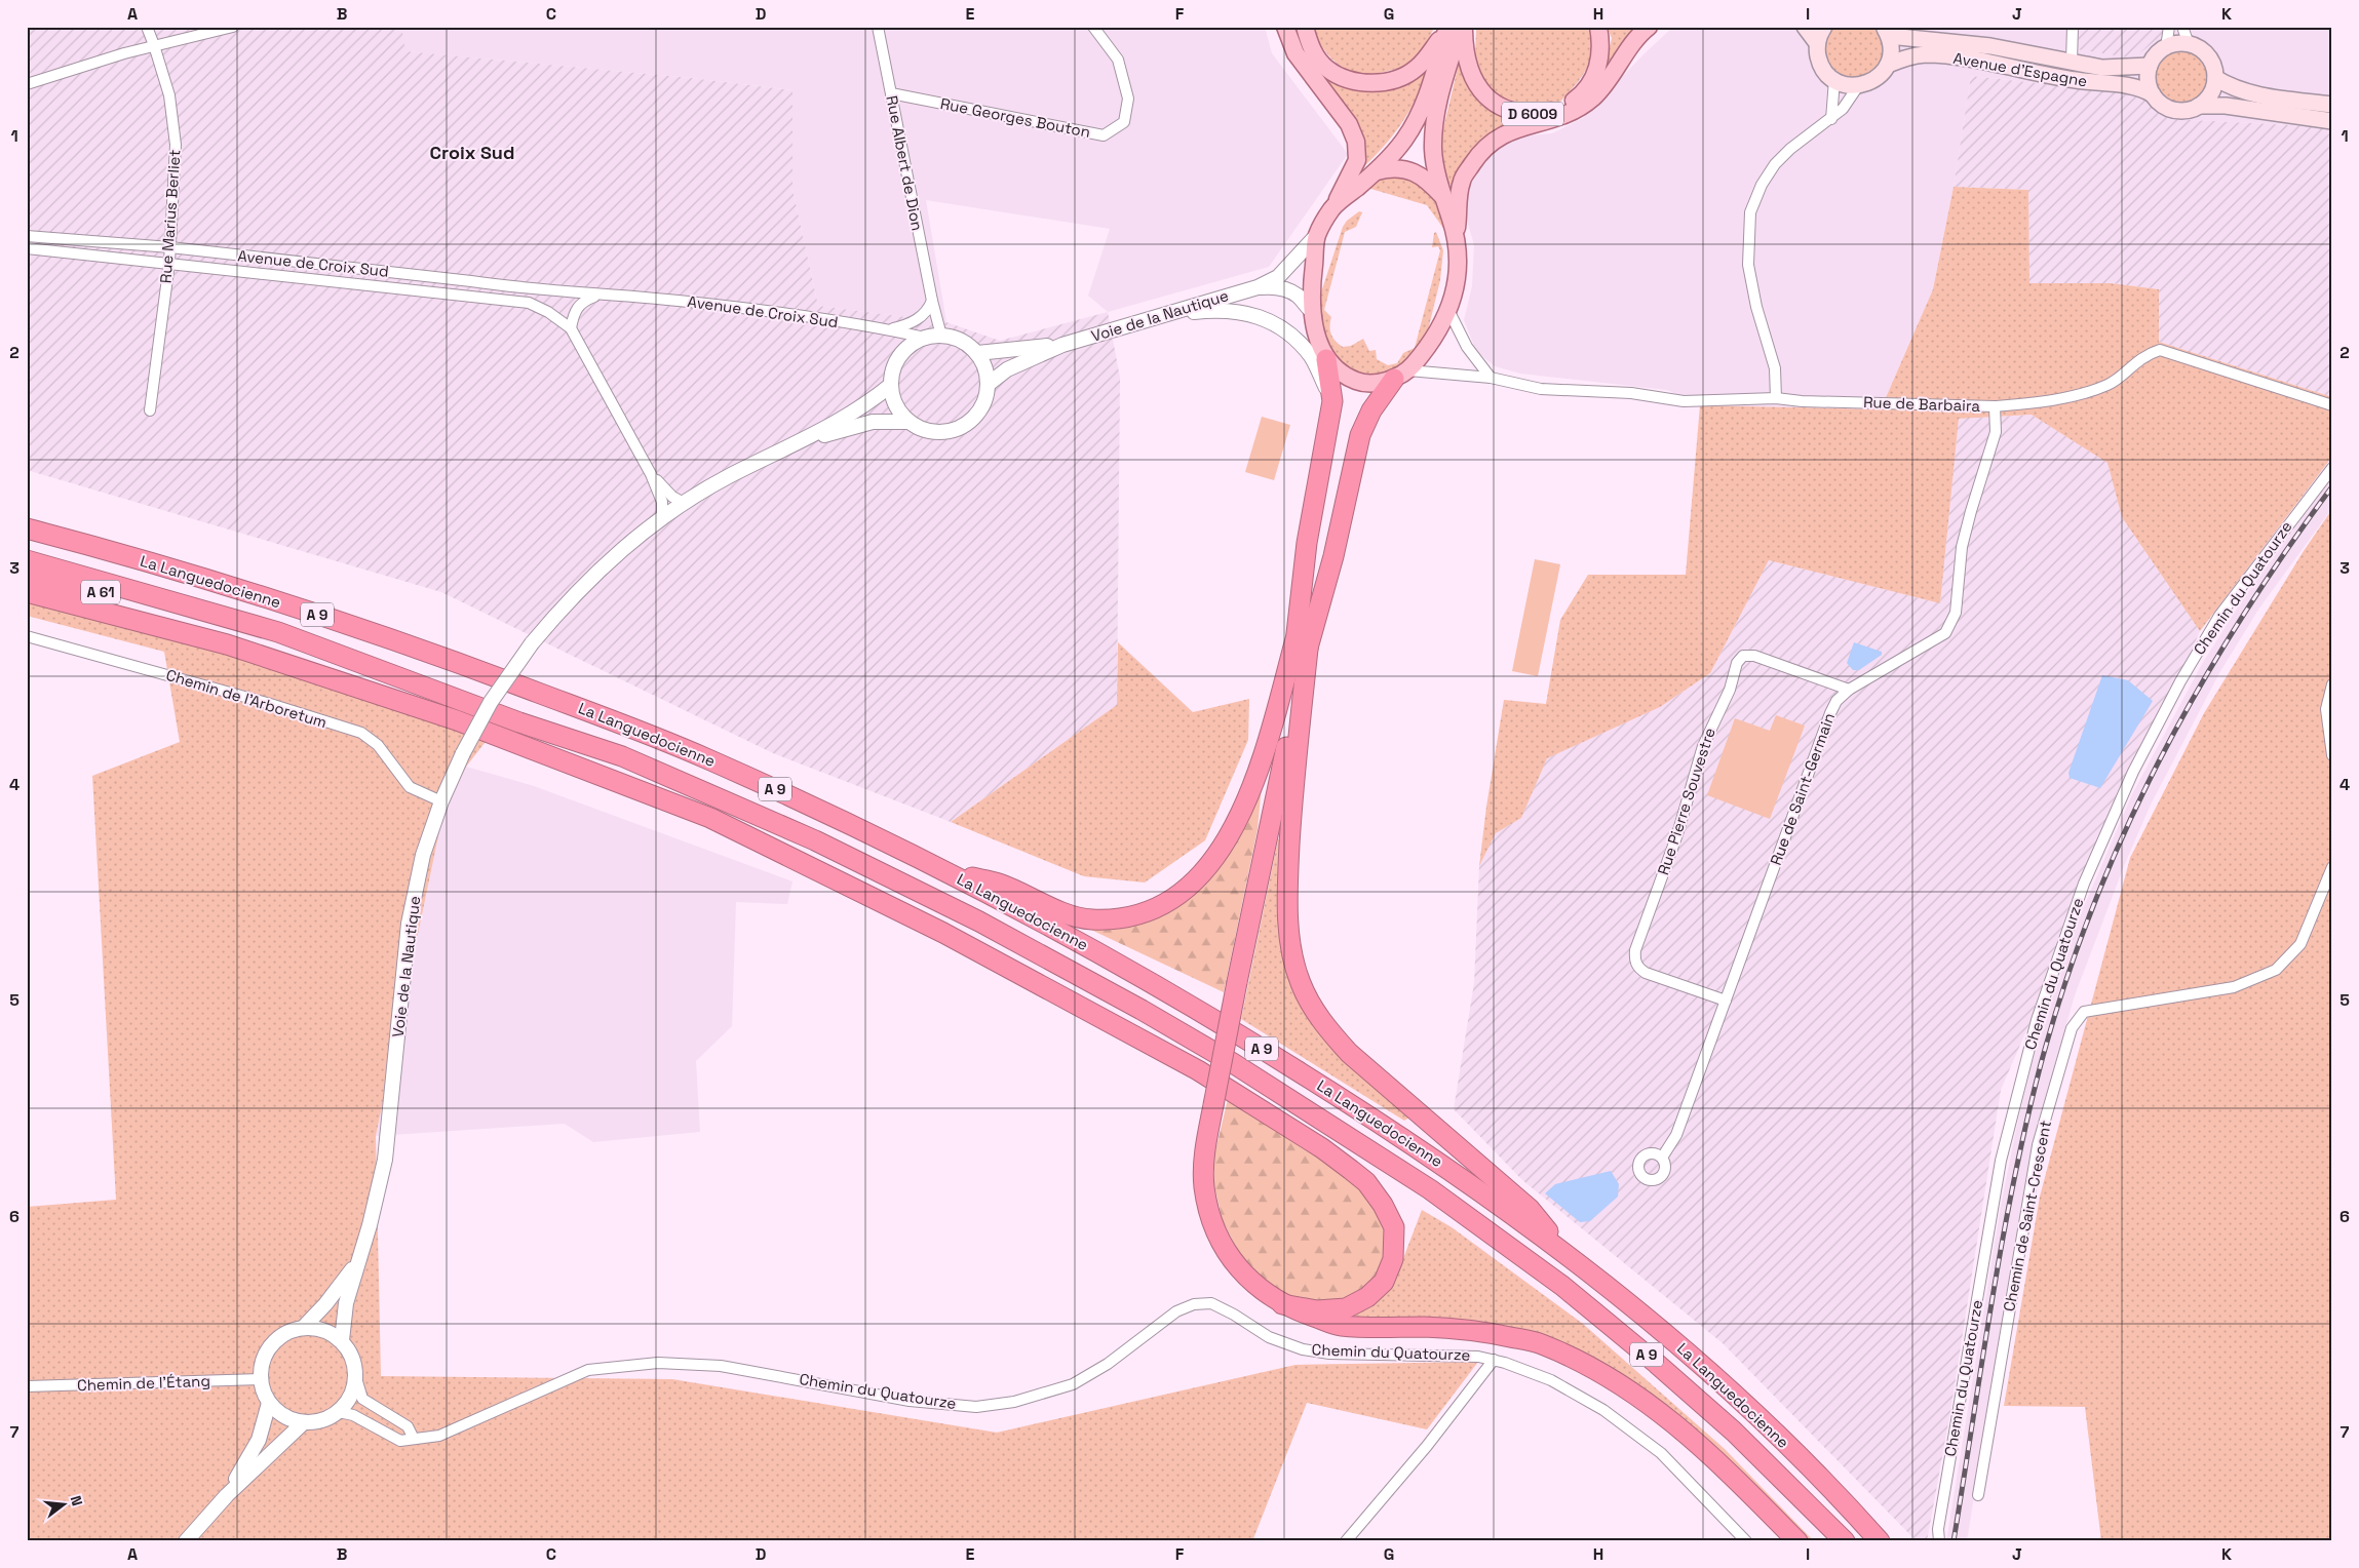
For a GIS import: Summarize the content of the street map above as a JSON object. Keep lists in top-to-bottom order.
{
  "streets": {
    "highway": ["La Languedocienne", "A 61", "A 9"],
    "main road": ["Avenue d'Espagne", "D 6009"],
    "street": [
      "Rue Georges Bouton",
      "Rue Albert de Dion",
      "Rue Marius Berliet",
      "Avenue de Croix Sud",
      "Voie de la Nautique",
      "Rue de Barbaira",
      "Chemin du Quatourze",
      "Chemin de l'Arboretum",
      "Rue de Saint-Germain",
      "Rue Pierre Souvestre",
      "Chemin de Saint-Crescent",
      "Chemin de l'Étang"
    ]
  },
  "crossings": [
    ["D 6009", "Voie de la Nautique"],
    ["D 6009", "Rue de Barbaira"],
    ["Rue Georges Bouton", "Rue Albert de Dion"],
    ["Rue Albert de Dion", "Avenue de Croix Sud"],
    ["Rue Albert de Dion", "Voie de la Nautique"],
    ["Rue Marius Berliet", "Avenue de Croix Sud"],
    ["Avenue de Croix Sud", "Voie de la Nautique"],
    ["Voie de la Nautique", "Rue de Barbaira"],
    ["Voie de la Nautique", "Chemin du Quatourze"],
    ["Voie de la Nautique", "Chemin de l'Arboretum"],
    ["Voie de la Nautique", "Chemin de l'Étang"],
    ["Rue de Barbaira", "Rue de Saint-Germain"],
    ["La Languedocienne", "A 61"],
    ["Chemin du Quatourze", "Chemin de l'Étang"],
    ["Rue de Saint-Germain", "Rue Pierre Souvestre"]
  ],
  "districts": ["Croix Sud"],
  "north": "right",
  "grid": {
    "columns": [
      "A",
      "B",
      "C",
      "D",
      "E",
      "F",
      "G",
      "H",
      "I",
      "J",
      "K"
    ],
    "rows": [
      "1",
      "2",
      "3",
      "4",
      "5",
      "6",
      "7"
    ]
  }
}
